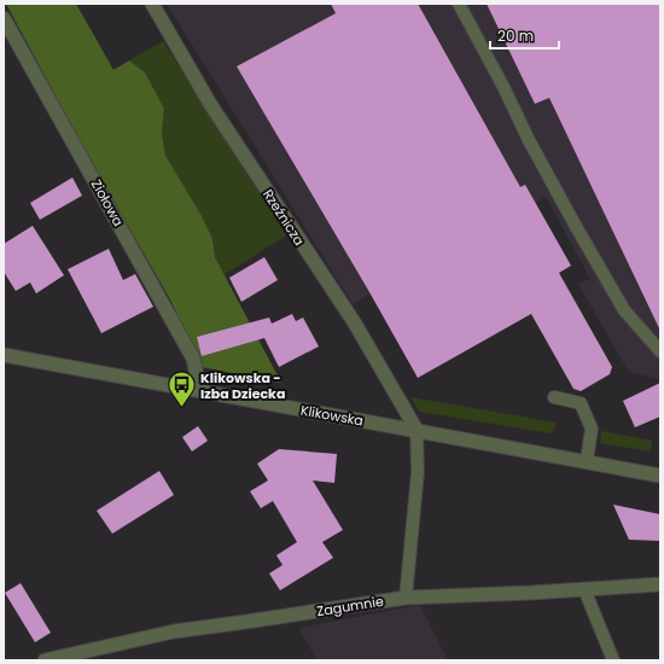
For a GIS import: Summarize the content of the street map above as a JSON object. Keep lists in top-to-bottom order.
{
  "streets": {
    "street": [
      "Ziołowa",
      "Rzeźnicza",
      "Klikowska",
      "Zagumnie"
    ]
  },
  "crossings": [
    ["Ziołowa", "Klikowska"],
    ["Rzeźnicza", "Klikowska"]
  ],
  "places": {
    "bus stop": ["Klikowska - Izba Dziecka"]
  },
  "scale_bar": "20 m"
}
